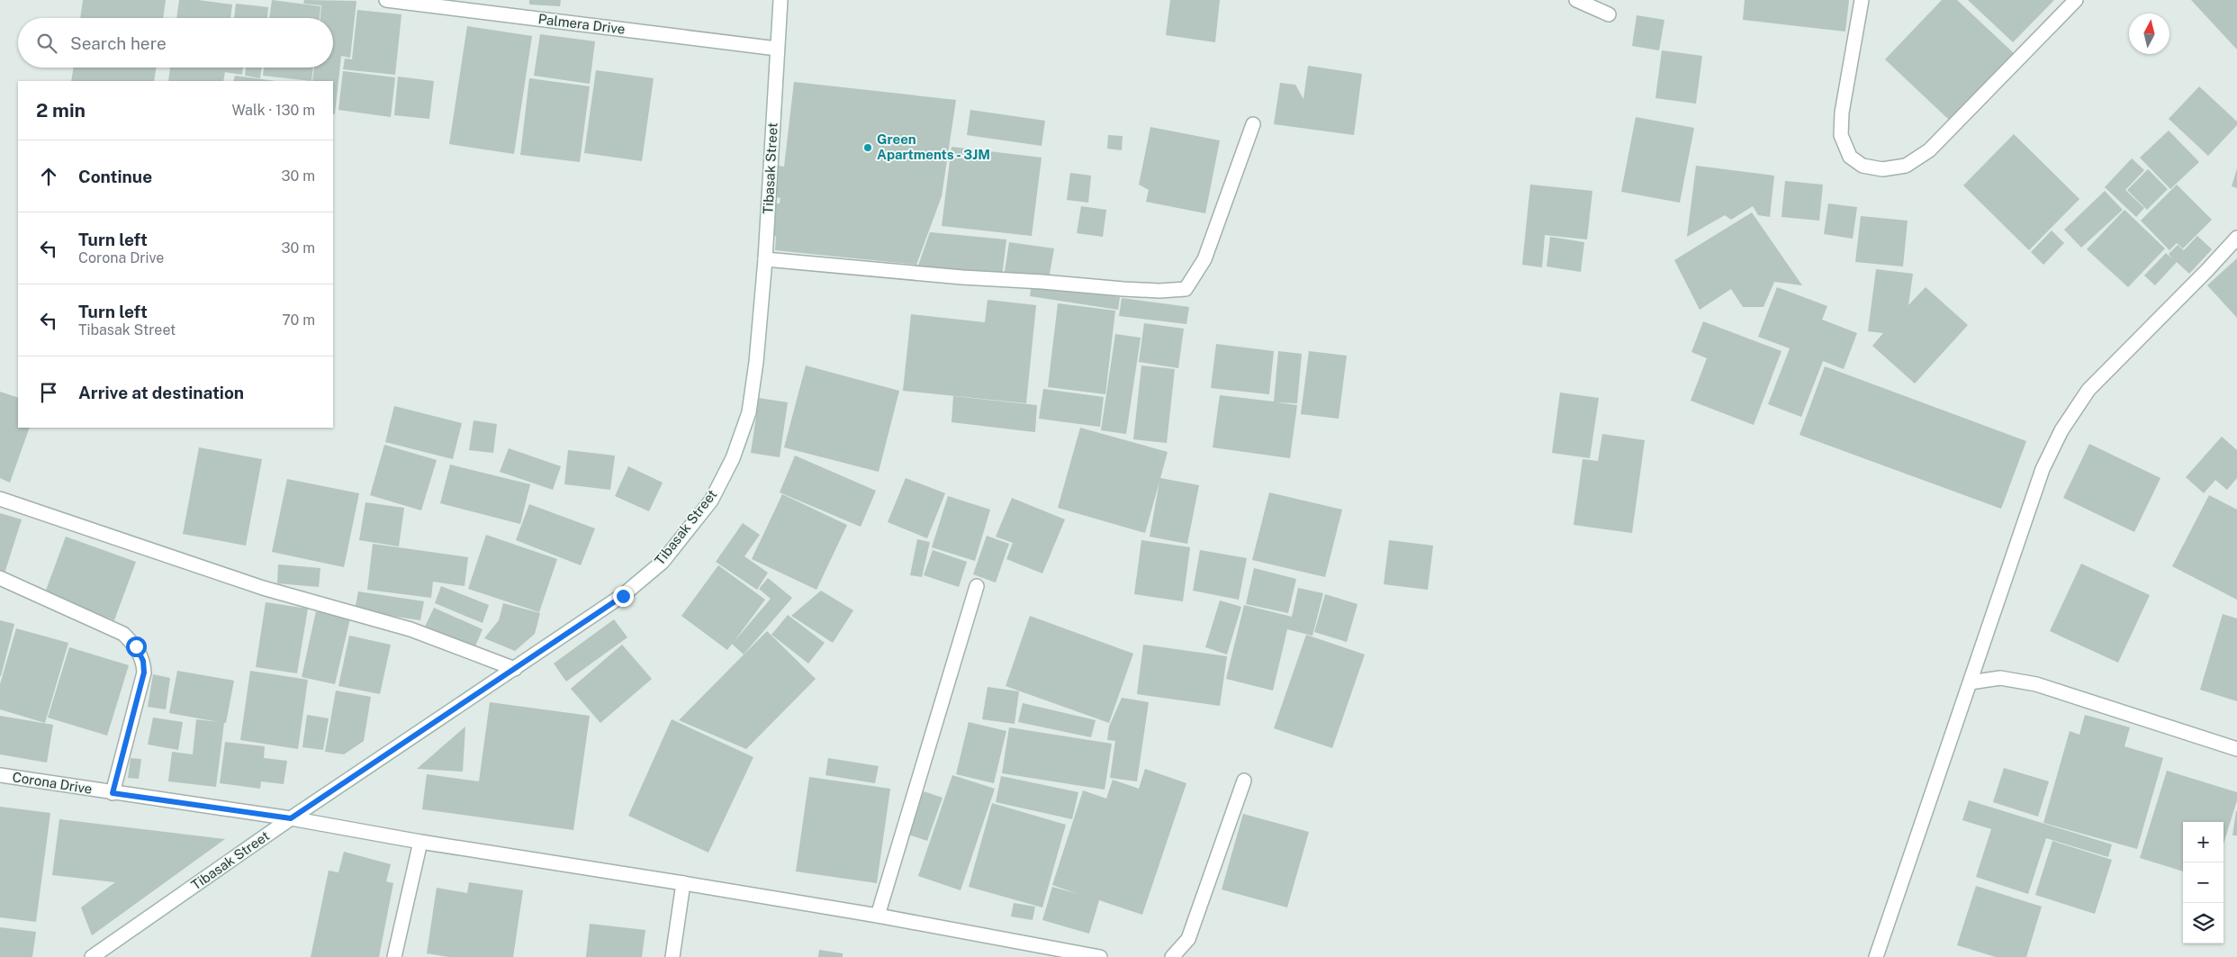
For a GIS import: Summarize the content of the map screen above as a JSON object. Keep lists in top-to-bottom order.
{
  "streets": {
    "street": ["Palmera Drive", "Tibasak Street", "Corona Drive"]
  },
  "crossings": [
    ["Palmera Drive", "Tibasak Street"],
    ["Tibasak Street", "Corona Drive"]
  ],
  "places": ["Green Apartments - 3JM"],
  "north": "top",
  "page": {
    "search": "Search here",
    "heading": ["2 min", "Walk · 130 m"],
    "list": [
      ["Continue", "30 m"],
      ["Turn left", "Corona Drive", "30 m"],
      ["Turn left", "Tibasak Street", "70 m"],
      "Arrive at destination"
    ],
    "map_buttons": ["+", "−"]
  }
}
